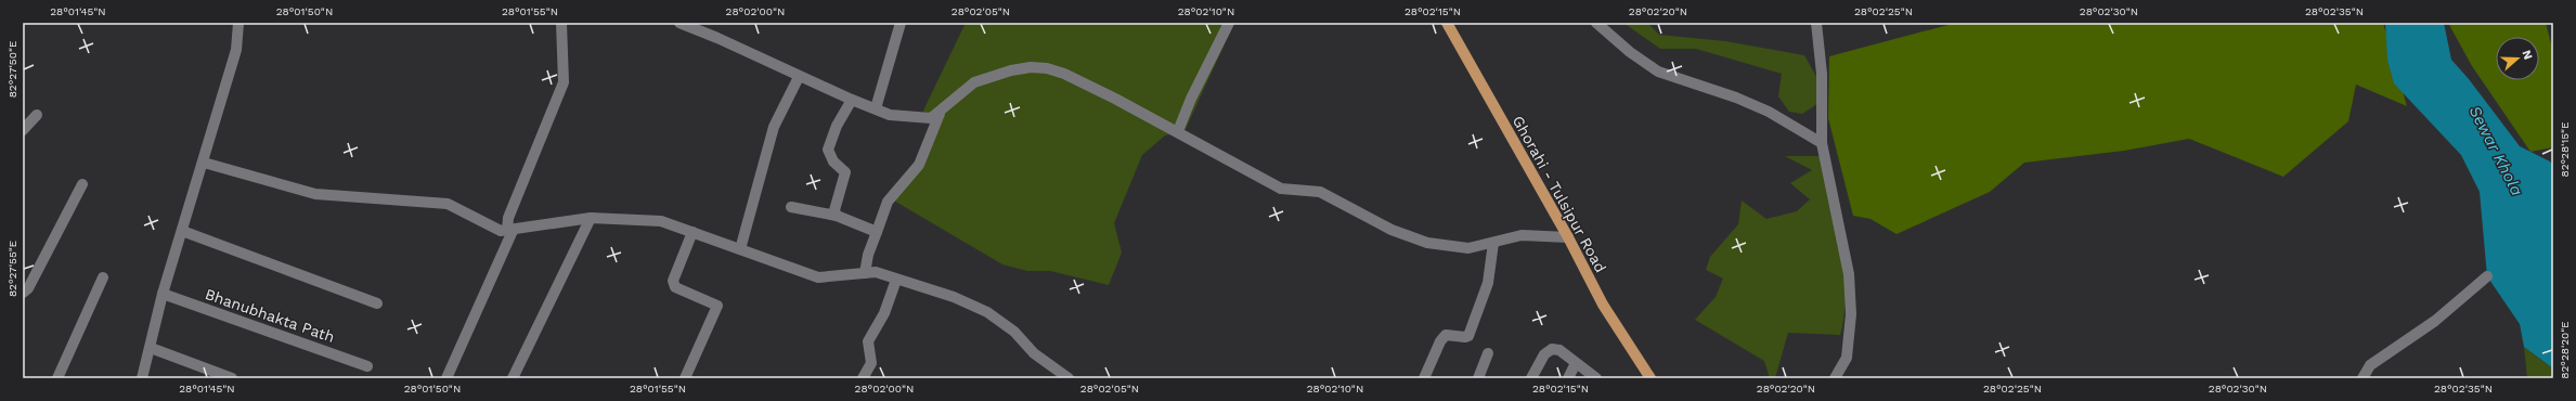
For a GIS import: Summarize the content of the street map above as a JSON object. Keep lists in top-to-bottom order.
{
  "streets": {
    "main road": ["Ghorahi - Tulsipur Road"],
    "street": ["Bhanubhakta Path"]
  },
  "water": ["Sewar Khola"],
  "north": "right",
  "coordinates": [
    "28°01'45\"N",
    "28°01'50\"N",
    "28°01'55\"N",
    "28°02'00\"N",
    "28°02'05\"N",
    "28°02'10\"N",
    "28°02'15\"N",
    "28°02'20\"N",
    "28°02'25\"N",
    "28°02'30\"N",
    "28°02'35\"N",
    "82°27'50\"E",
    "82°28'15\"E",
    "82°27'55\"E",
    "82°28'20\"E"
  ]
}
